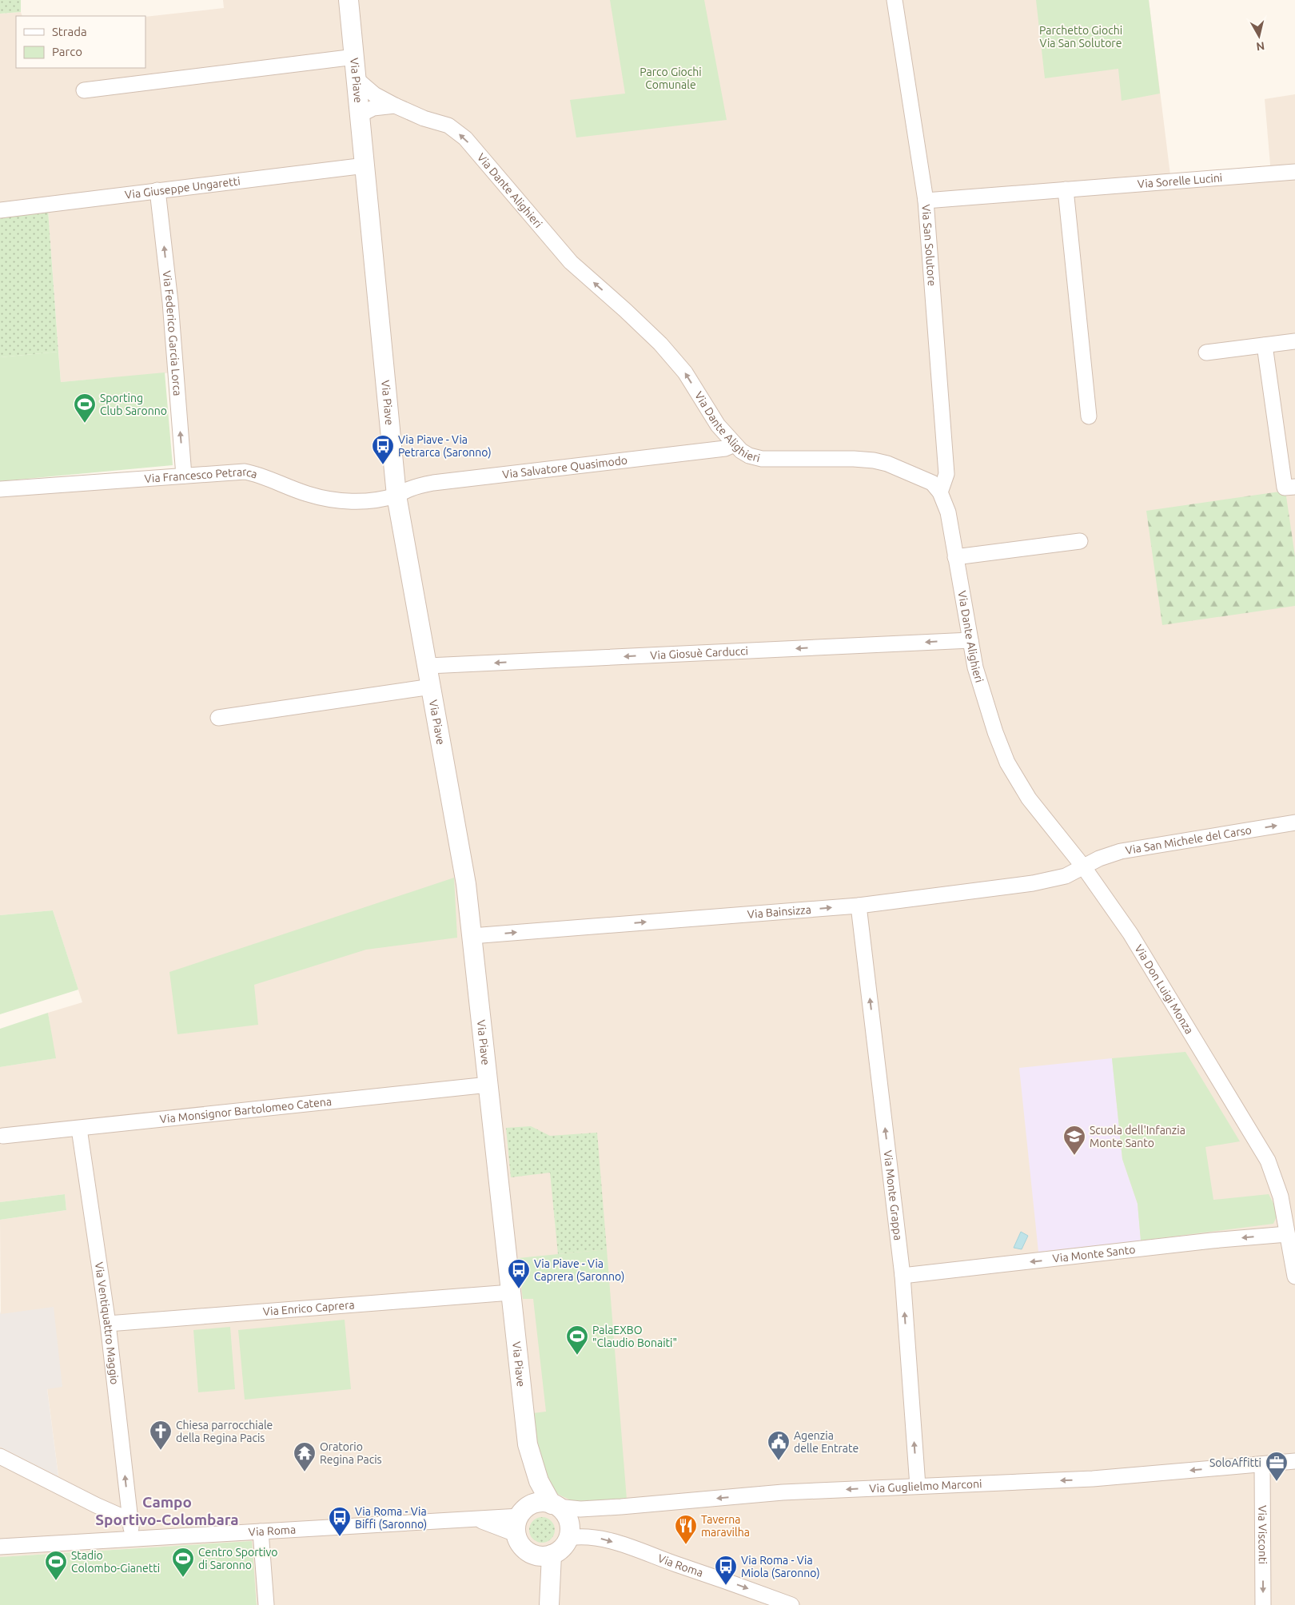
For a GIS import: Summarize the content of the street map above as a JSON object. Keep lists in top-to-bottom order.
{
  "streets": {
    "street": [
      "Via Piave",
      "Via Sorelle Lucini",
      "Via Giuseppe Ungaretti",
      "Via Dante Alighieri",
      "Via San Solutore",
      "Via Federico Garcia Lorca",
      "Via Salvatore Quasimodo",
      "Via Francesco Petrarca",
      "Via Giosuè Carducci",
      "Via San Michele del Carso",
      "Via Bainsizza",
      "Via Don Luigi Monza",
      "Via Monsignor Bartolomeo Catena",
      "Via Monte Grappa",
      "Via Monte Santo",
      "Via Enrico Caprera",
      "Via Ventiquattro Maggio",
      "Via Guglielmo Marconi",
      "Via Roma",
      "Via Visconti"
    ]
  },
  "crossings": [
    ["Via Piave", "Via Giuseppe Ungaretti"],
    ["Via Piave", "Via Dante Alighieri"],
    ["Via Piave", "Via Salvatore Quasimodo"],
    ["Via Piave", "Via Francesco Petrarca"],
    ["Via Piave", "Via Giosuè Carducci"],
    ["Via Piave", "Via Bainsizza"],
    ["Via Piave", "Via Monsignor Bartolomeo Catena"],
    ["Via Piave", "Via Enrico Caprera"],
    ["Via Piave", "Via Guglielmo Marconi"],
    ["Via Piave", "Via Roma"],
    ["Via Sorelle Lucini", "Via San Solutore"],
    ["Via Giuseppe Ungaretti", "Via Federico Garcia Lorca"],
    ["Via Dante Alighieri", "Via San Solutore"],
    ["Via Dante Alighieri", "Via Salvatore Quasimodo"],
    ["Via Dante Alighieri", "Via Giosuè Carducci"],
    ["Via Dante Alighieri", "Via Don Luigi Monza"],
    ["Via Federico Garcia Lorca", "Via Francesco Petrarca"],
    ["Via Salvatore Quasimodo", "Via Francesco Petrarca"],
    ["Via San Michele del Carso", "Via Bainsizza"],
    ["Via San Michele del Carso", "Via Don Luigi Monza"],
    ["Via Bainsizza", "Via Don Luigi Monza"],
    ["Via Bainsizza", "Via Monte Grappa"],
    ["Via Don Luigi Monza", "Via Monte Santo"],
    ["Via Monsignor Bartolomeo Catena", "Via Ventiquattro Maggio"],
    ["Via Monte Grappa", "Via Monte Santo"],
    ["Via Monte Grappa", "Via Guglielmo Marconi"],
    ["Via Enrico Caprera", "Via Ventiquattro Maggio"],
    ["Via Ventiquattro Maggio", "Via Roma"],
    ["Via Guglielmo Marconi", "Via Roma"],
    ["Via Guglielmo Marconi", "Via Visconti"]
  ],
  "one_way": [
    "Via Dante Alighieri",
    "Via Federico Garcia Lorca",
    "Via Giosuè Carducci",
    "Via San Michele del Carso",
    "Via Bainsizza",
    "Via Monte Grappa",
    "Via Monte Santo",
    "Via Ventiquattro Maggio",
    "Via Guglielmo Marconi",
    "Via Visconti"
  ],
  "districts": ["Campo Sportivo-Colombara"],
  "parks": ["Parchetto Giochi Via San Solutore", "Parco Giochi Comunale"],
  "places": {
    "sports": [
      "Sporting Club Saronno",
      "PalaEXBO \"Claudio Bonaiti\"",
      "Centro Sportivo di Saronno",
      "Stadio Colombo-Gianetti"
    ],
    "bus stop": [
      "Via Piave - Via Petrarca (Saronno)",
      "Via Piave - Via Caprera (Saronno)",
      "Via Roma - Via Biffi (Saronno)",
      "Via Roma - Via Miola (Saronno)"
    ],
    "school or university": ["Scuola dell'Infanzia Monte Santo"],
    "church": ["Chiesa parrocchiale della Regina Pacis"],
    "public building": ["Agenzia delle Entrate"],
    "temple": ["Oratorio Regina Pacis"],
    "office": ["SoloAffitti"],
    "restaurant": ["Taverna maravilha"]
  },
  "legend": ["Strada", "Parco"],
  "north": "bottom"
}
